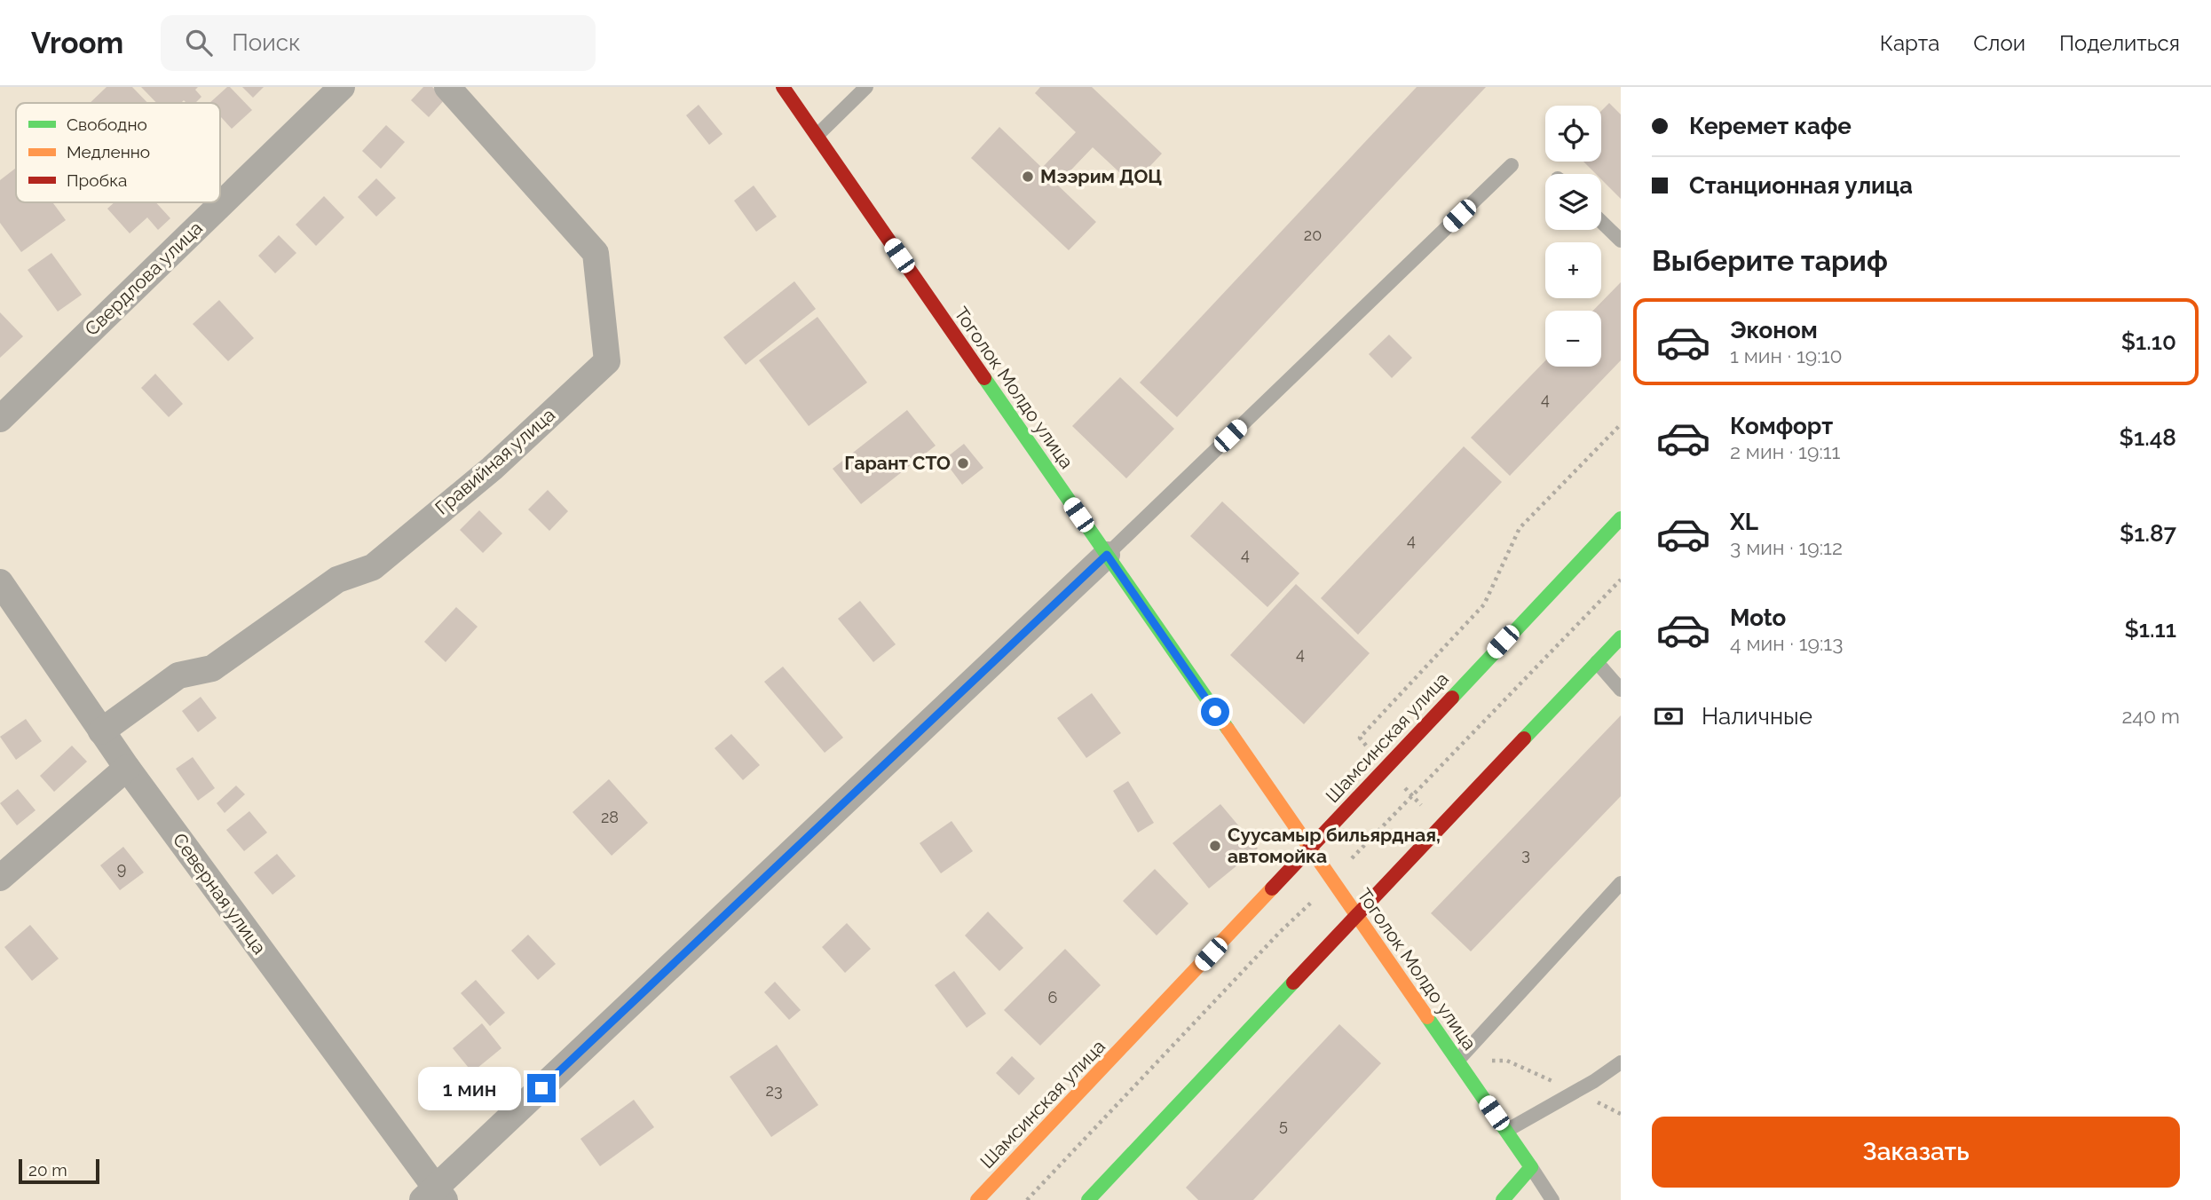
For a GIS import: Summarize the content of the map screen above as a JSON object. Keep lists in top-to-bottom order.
{
  "streets": {
    "main road": ["Тоголок Молдо улица", "Шамсинская улица"],
    "street": ["Свердлова улица", "Гравийная улица", "Северная улица"]
  },
  "crossings": [
    ["Тоголок Молдо улица", "Шамсинская улица"],
    ["Гравийная улица", "Северная улица"]
  ],
  "places": ["Мээрим ДОЦ", "Гарант СТО", "Суусамыр бильярдная, автомойка"],
  "house_numbers": [
    "20",
    "4",
    "4",
    "4",
    "4",
    "28",
    "3",
    "9",
    "6",
    "23",
    "5"
  ],
  "legend": ["Свободно", "Медленно", "Пробка"],
  "scale_bar": "20 m",
  "page": {
    "header": "Vroom",
    "search": "Поиск",
    "nav": ["Карта", "Слои", "Поделиться"],
    "banner": ["Керемет кафе", "Станционная улица"],
    "map_buttons": ["+", "−"],
    "heading": "Выберите тариф",
    "list": [
      {
        "name": "Эконом",
        "note": "1 мин · 19:10",
        "value": "$1.10"
      },
      {
        "name": "Комфорт",
        "note": "2 мин · 19:11",
        "value": "$1.48"
      },
      {
        "name": "XL",
        "note": "3 мин · 19:12",
        "value": "$1.87"
      },
      {
        "name": "Moto",
        "note": "4 мин · 19:13",
        "value": "$1.11"
      }
    ],
    "pay": ["Наличные", "240 m"],
    "bubble": "1 мин",
    "buttons": "Заказать",
    "scale": "20 m"
  }
}
